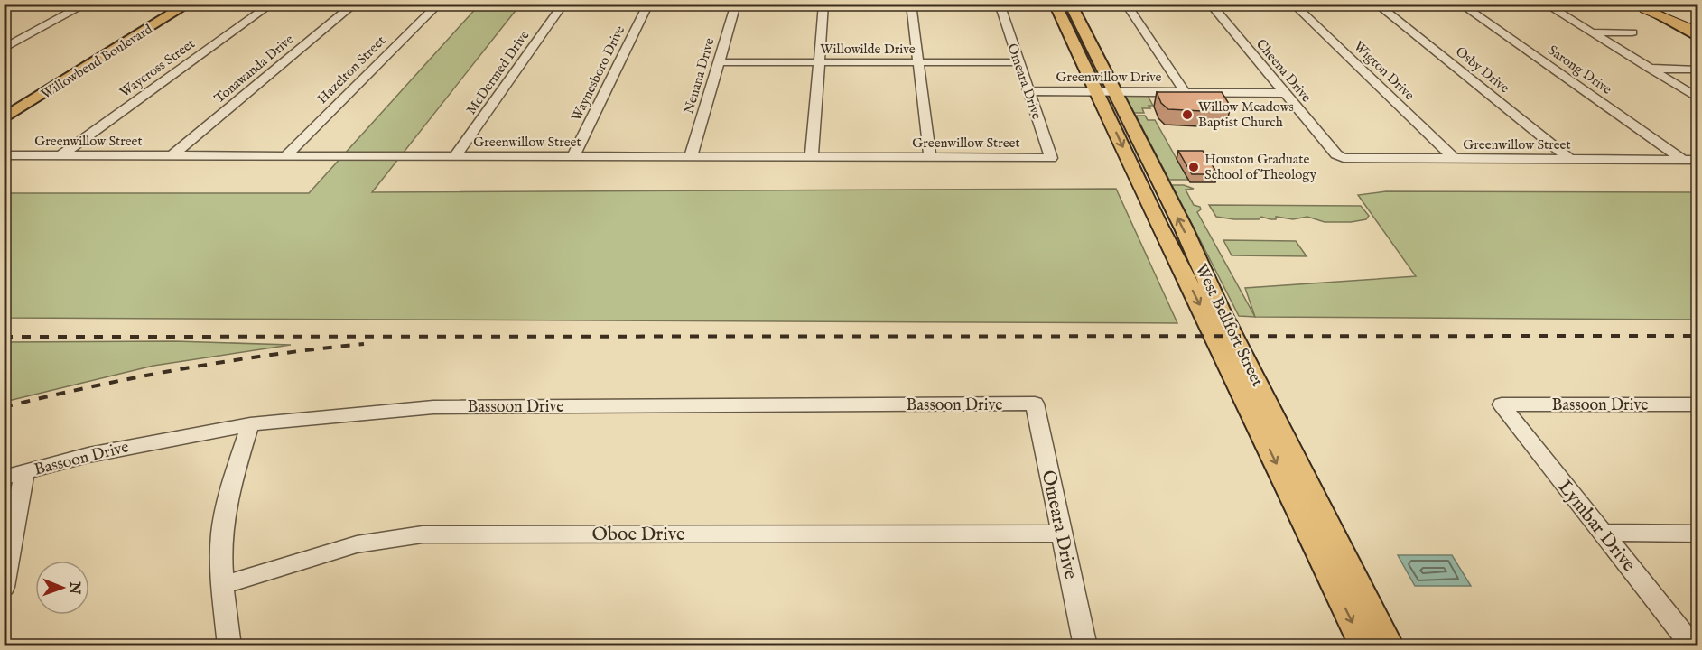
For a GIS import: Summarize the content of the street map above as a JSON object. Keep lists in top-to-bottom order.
{
  "streets": {
    "main road": ["Willowbend Boulevard", "West Bellfort Street"],
    "street": [
      "Willowilde Drive",
      "Waycross Street",
      "Tonawanda Drive",
      "Hazelton Street",
      "Osby Drive",
      "Sarong Drive",
      "Cheena Drive",
      "Wigton Drive",
      "McDermed Drive",
      "Waynesboro Drive",
      "Nenana Drive",
      "Greenwillow Drive",
      "Omeara Drive",
      "Greenwillow Street",
      "Bassoon Drive",
      "Lymbar Drive",
      "Oboe Drive"
    ]
  },
  "crossings": [
    ["Willowilde Drive", "Nenana Drive"],
    ["Willowilde Drive", "Omeara Drive"],
    ["Waycross Street", "Greenwillow Street"],
    ["Tonawanda Drive", "Greenwillow Street"],
    ["Hazelton Street", "Greenwillow Street"],
    ["Osby Drive", "Greenwillow Street"],
    ["Sarong Drive", "Greenwillow Street"],
    ["Cheena Drive", "Greenwillow Drive"],
    ["Cheena Drive", "Greenwillow Street"],
    ["Wigton Drive", "Greenwillow Street"],
    ["McDermed Drive", "Greenwillow Street"],
    ["Waynesboro Drive", "Greenwillow Street"],
    ["Nenana Drive", "Greenwillow Street"],
    ["Greenwillow Drive", "Omeara Drive"],
    ["Greenwillow Drive", "West Bellfort Street"],
    ["Omeara Drive", "Greenwillow Street"],
    ["Omeara Drive", "Bassoon Drive"],
    ["Omeara Drive", "Oboe Drive"],
    ["Bassoon Drive", "Lymbar Drive"]
  ],
  "places": ["Willow Meadows Baptist Church", "Houston Graduate School of Theology"],
  "north": "right"
}
